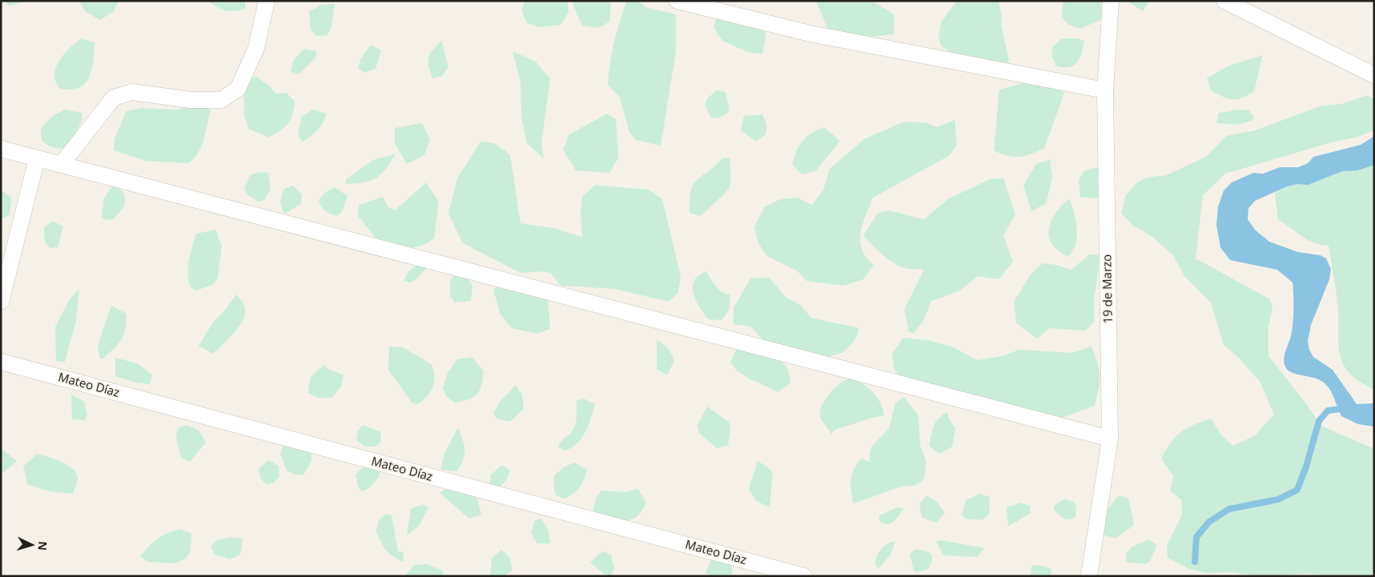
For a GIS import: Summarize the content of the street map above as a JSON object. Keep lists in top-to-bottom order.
{
  "streets": {
    "street": ["19 de Marzo", "Mateo Díaz"]
  },
  "north": "right"
}
